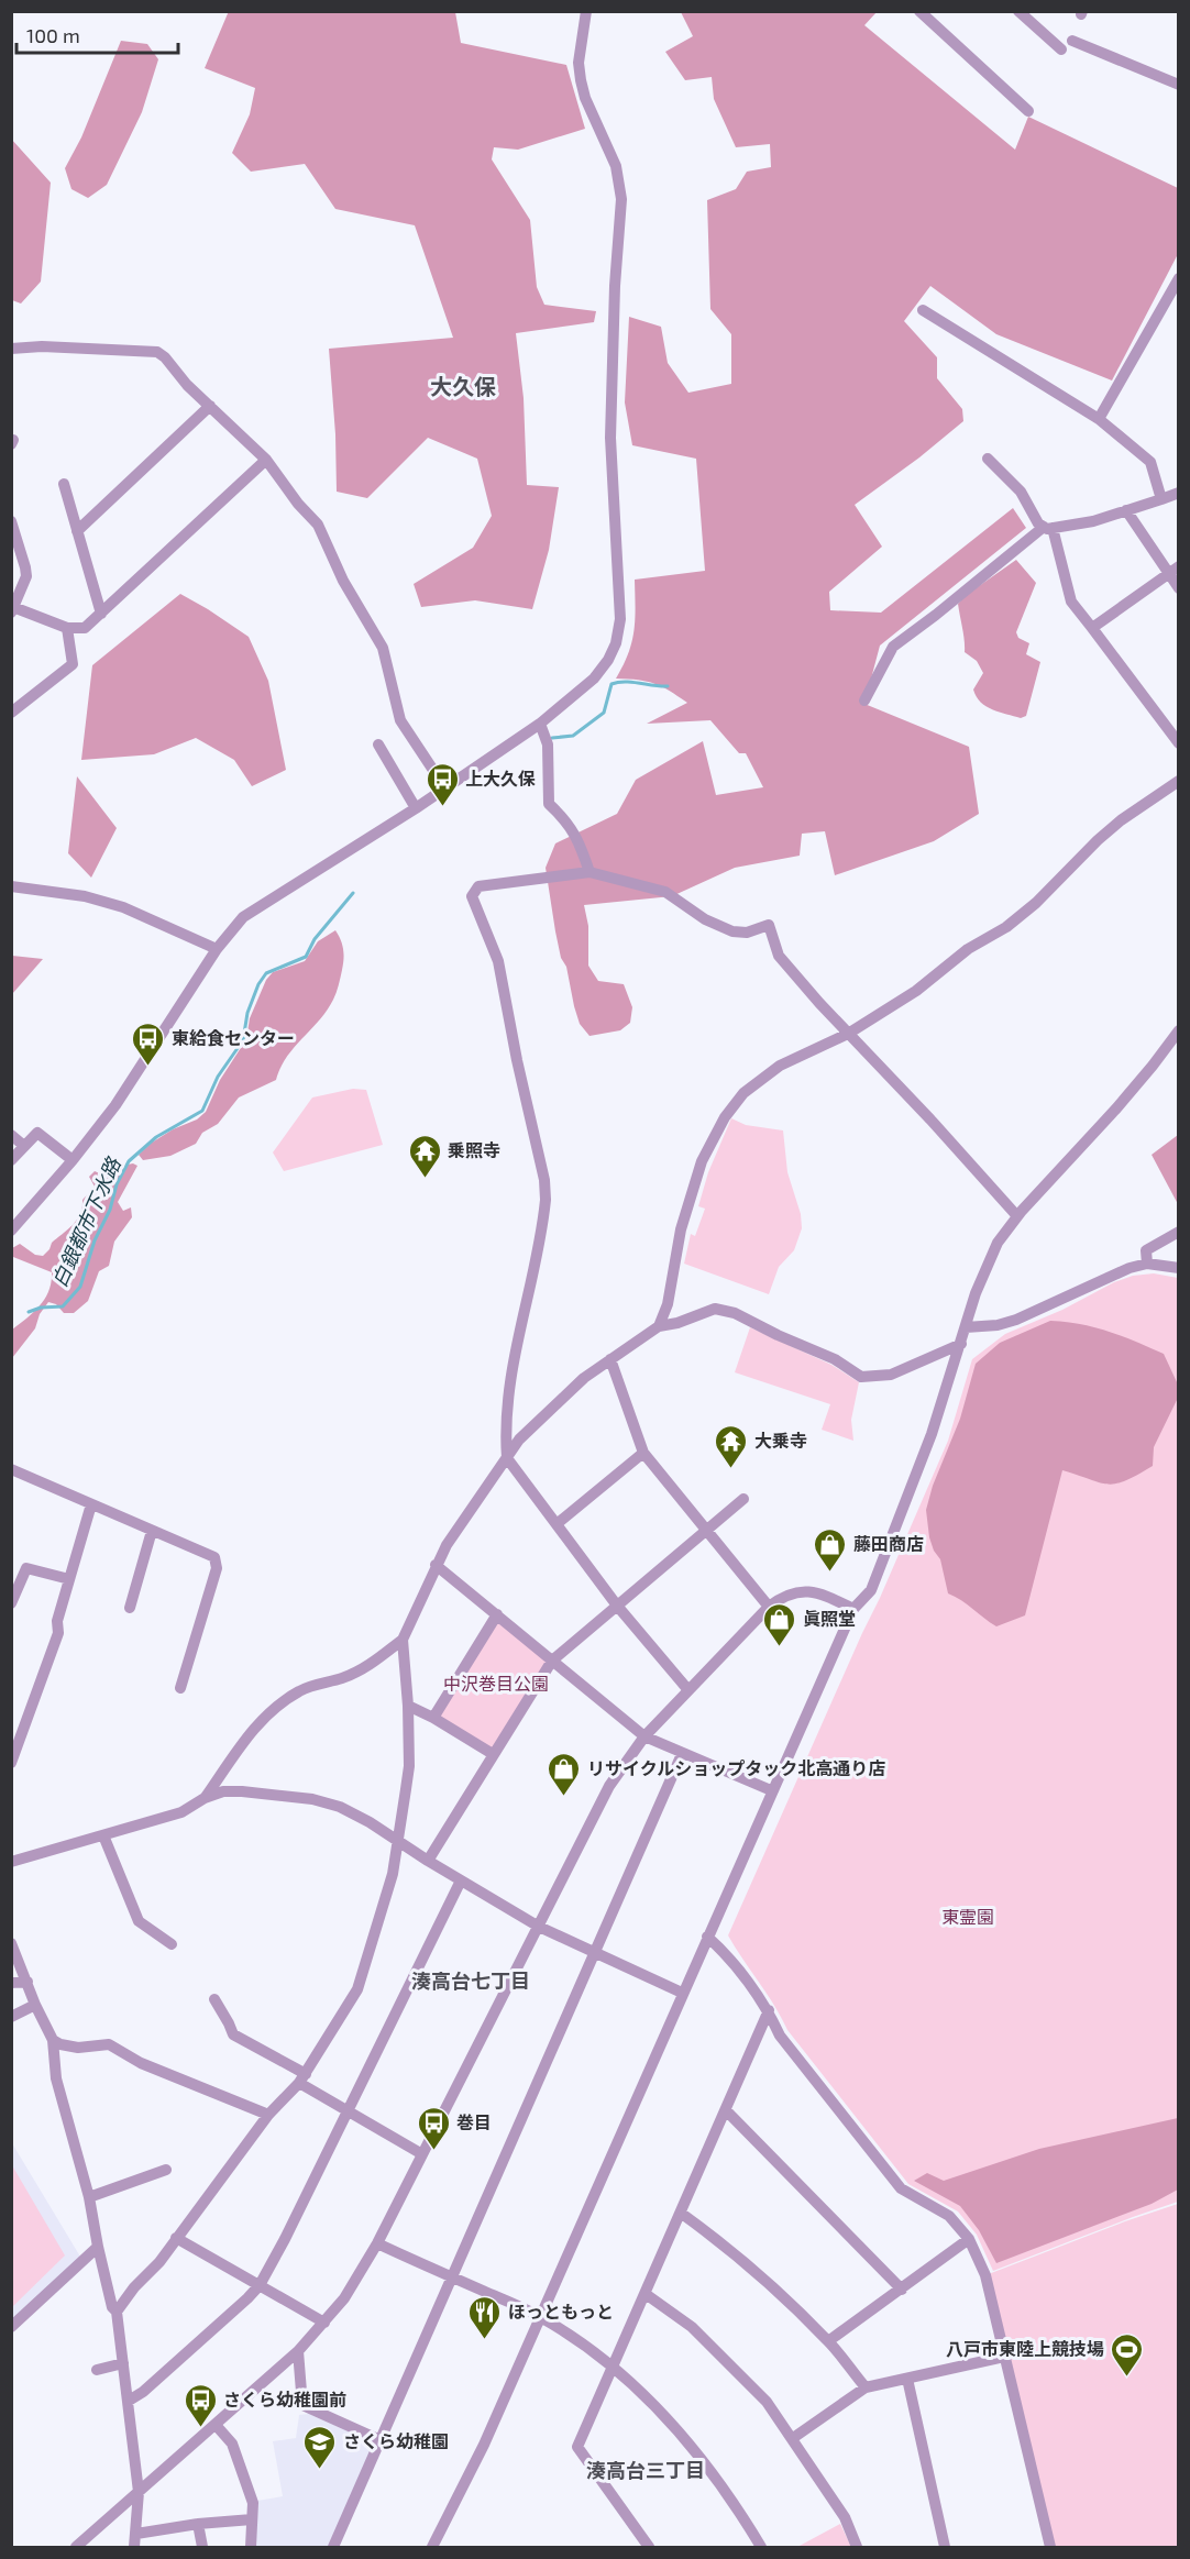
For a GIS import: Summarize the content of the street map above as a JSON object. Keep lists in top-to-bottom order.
{
  "districts": ["大久保", "湊高台七丁目", "湊高台三丁目"],
  "water": ["白銀都市下水路"],
  "parks": ["中沢巻目公園", "東霊園"],
  "places": {
    "bus stop": [
      "上大久保",
      "東給食センター",
      "巻目",
      "さくら幼稚園前"
    ],
    "temple": ["乗照寺", "大乗寺"],
    "shop": ["藤田商店", "眞照堂", "リサイクルショップタック北高通り店"],
    "restaurant": ["ほっともっと"],
    "sports": ["八戸市東陸上競技場"],
    "school or university": ["さくら幼稚園"]
  },
  "scale_bar": "100 m"
}
